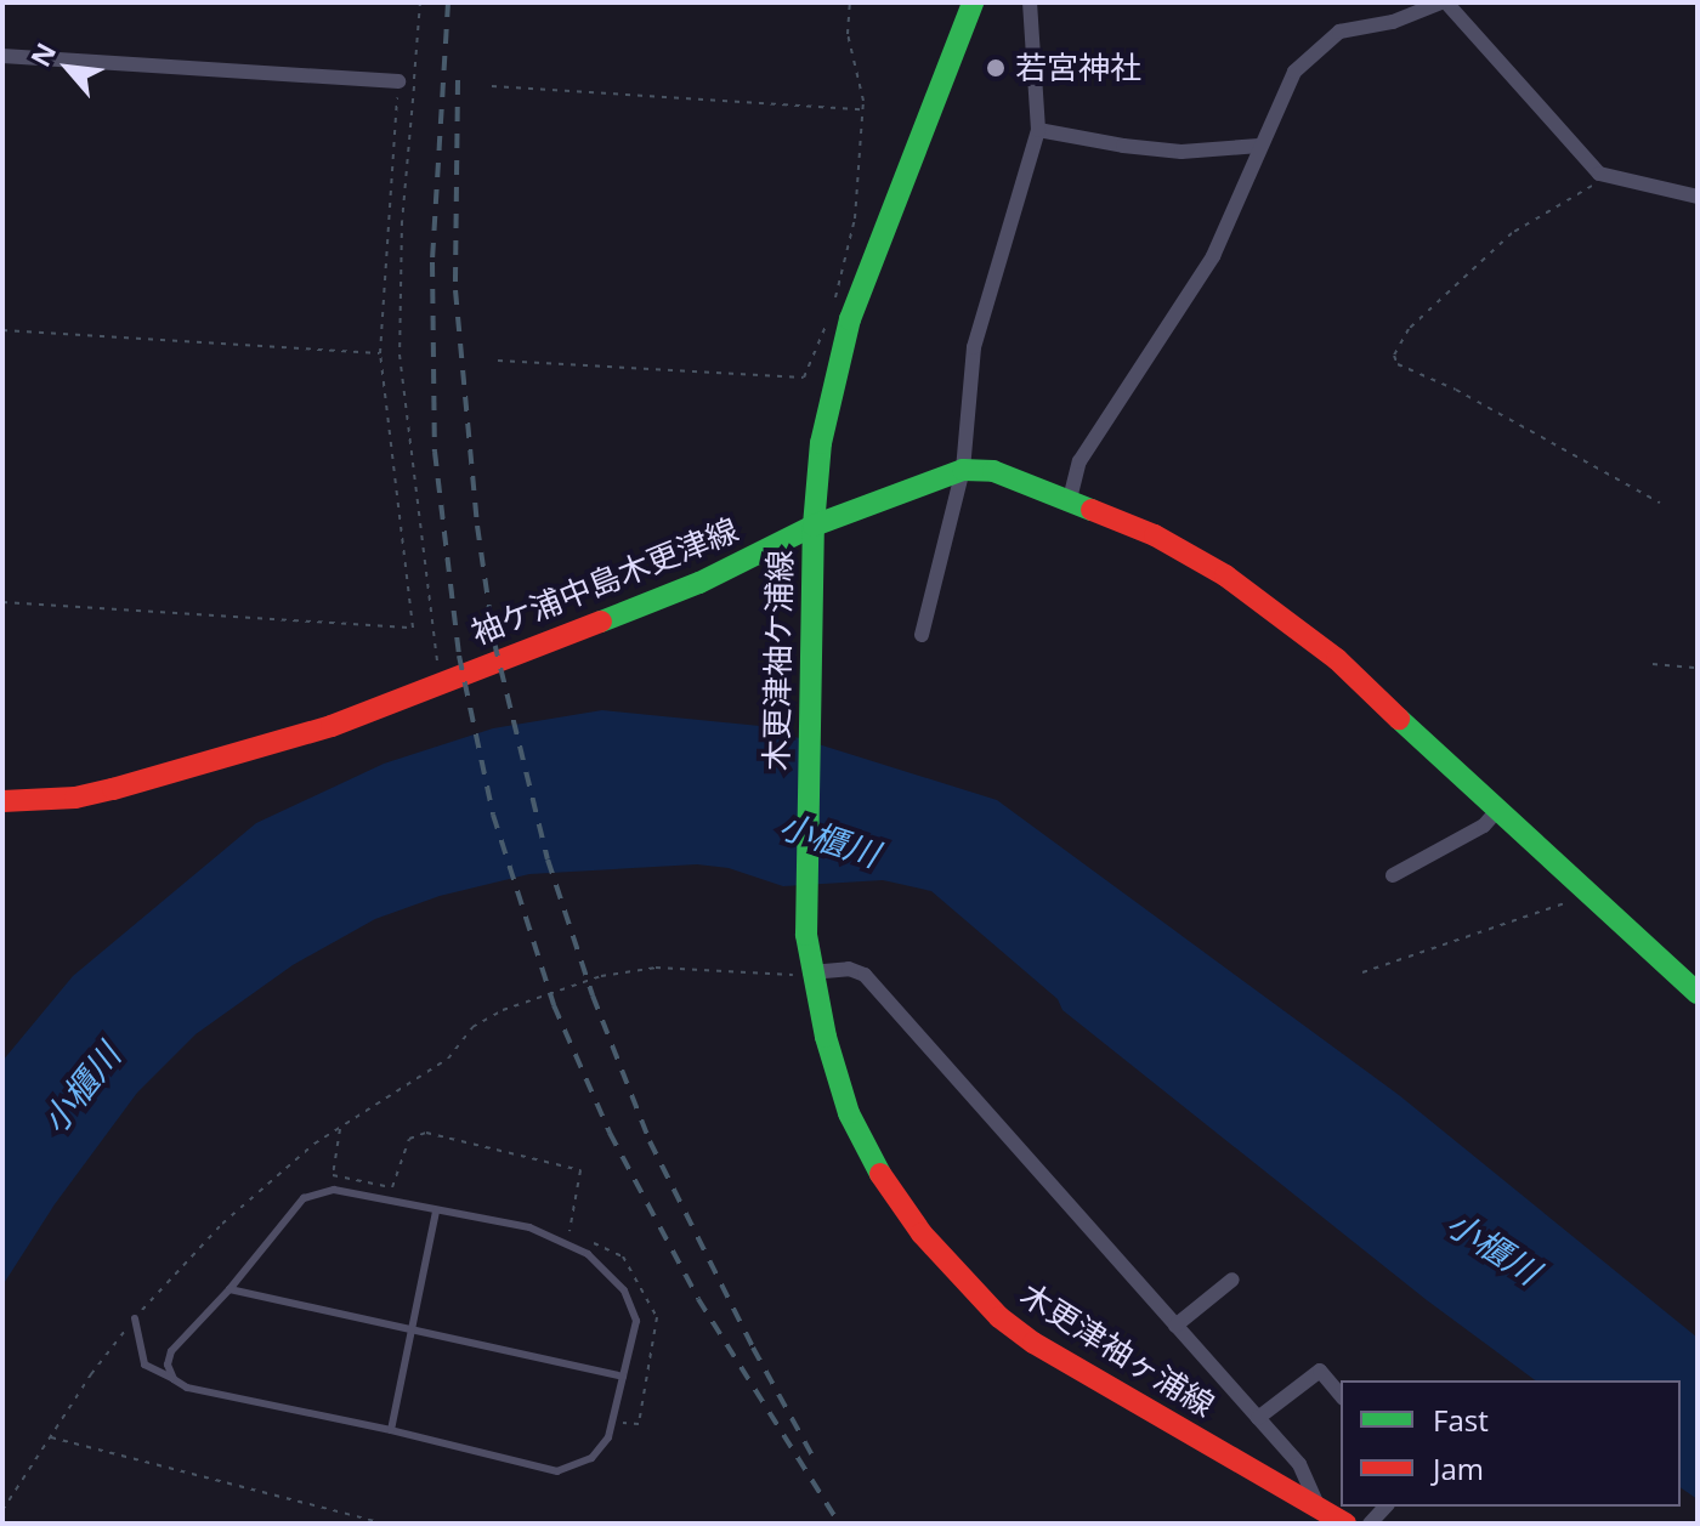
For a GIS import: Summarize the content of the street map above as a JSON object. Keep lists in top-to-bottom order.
{
  "streets": {
    "main road": ["袖ケ浦中島木更津線", "木更津袖ケ浦線", "木更津袖ヶ浦線"]
  },
  "crossings": [
    ["袖ケ浦中島木更津線", "木更津袖ケ浦線"],
    ["木更津袖ケ浦線", "木更津袖ヶ浦線"]
  ],
  "water": ["小櫃川"],
  "places": ["若宮神社"],
  "legend": ["Fast", "Jam"],
  "north": "top left"
}
